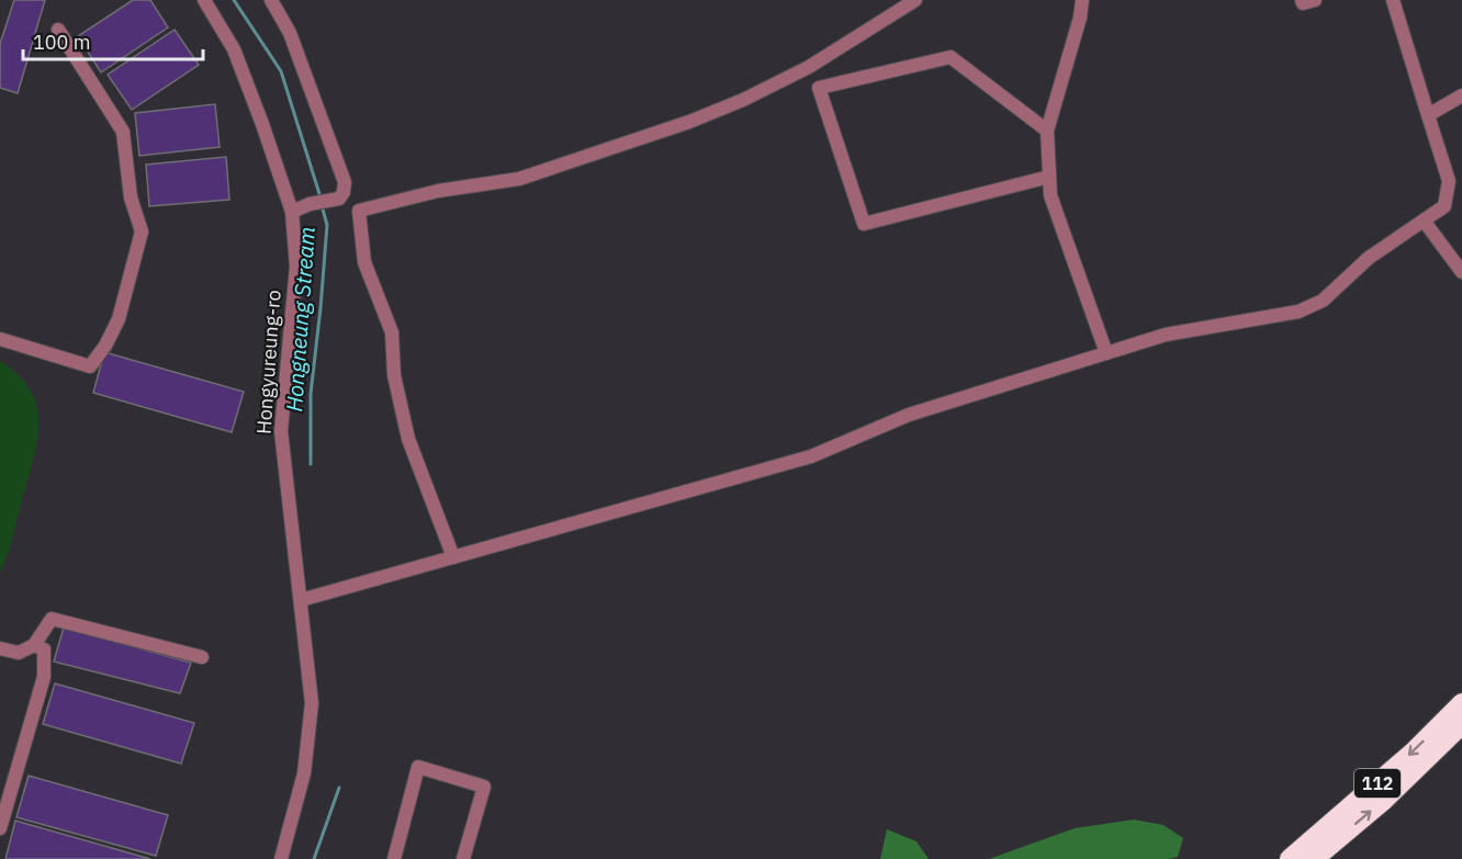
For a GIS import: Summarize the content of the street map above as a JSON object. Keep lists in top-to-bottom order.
{
  "streets": {
    "highway": ["112"],
    "street": ["Hongyureung-ro"]
  },
  "water": ["Hongneung Stream"],
  "scale_bar": "100 m"
}
